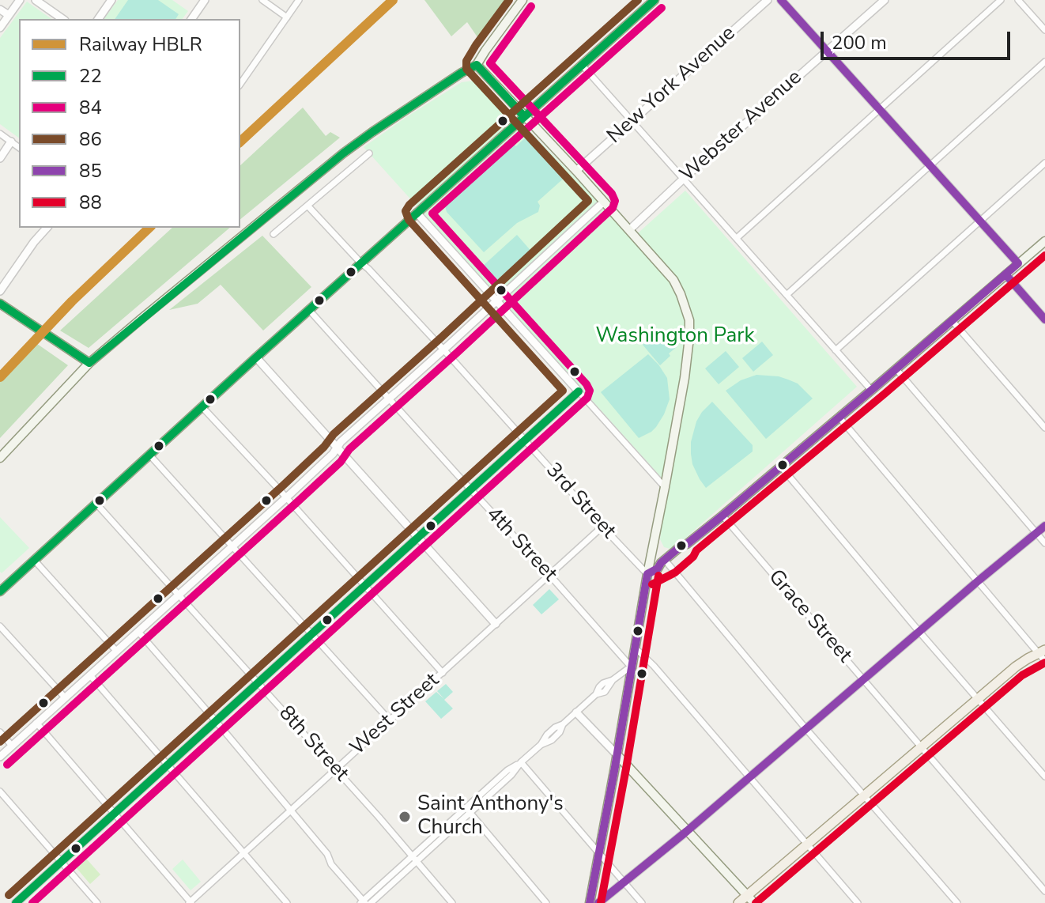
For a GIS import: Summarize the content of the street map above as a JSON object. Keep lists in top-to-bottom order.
{
  "streets": {
    "street": [
      "New York Avenue",
      "Webster Avenue",
      "3rd Street",
      "4th Street",
      "Grace Street",
      "West Street",
      "8th Street"
    ]
  },
  "crossings": [
    ["3rd Street", "West Street"],
    ["4th Street", "West Street"],
    ["West Street", "8th Street"]
  ],
  "parks": ["Washington Park"],
  "places": ["Saint Anthony's Church"],
  "lines": [
    "rail line HBLR",
    "transit line 22",
    "transit line 86",
    "transit line 85",
    "transit line 84",
    "transit line 88"
  ],
  "legend": [
    "Railway HBLR",
    "22",
    "84",
    "86",
    "85",
    "88"
  ],
  "scale_bar": "200 m"
}
